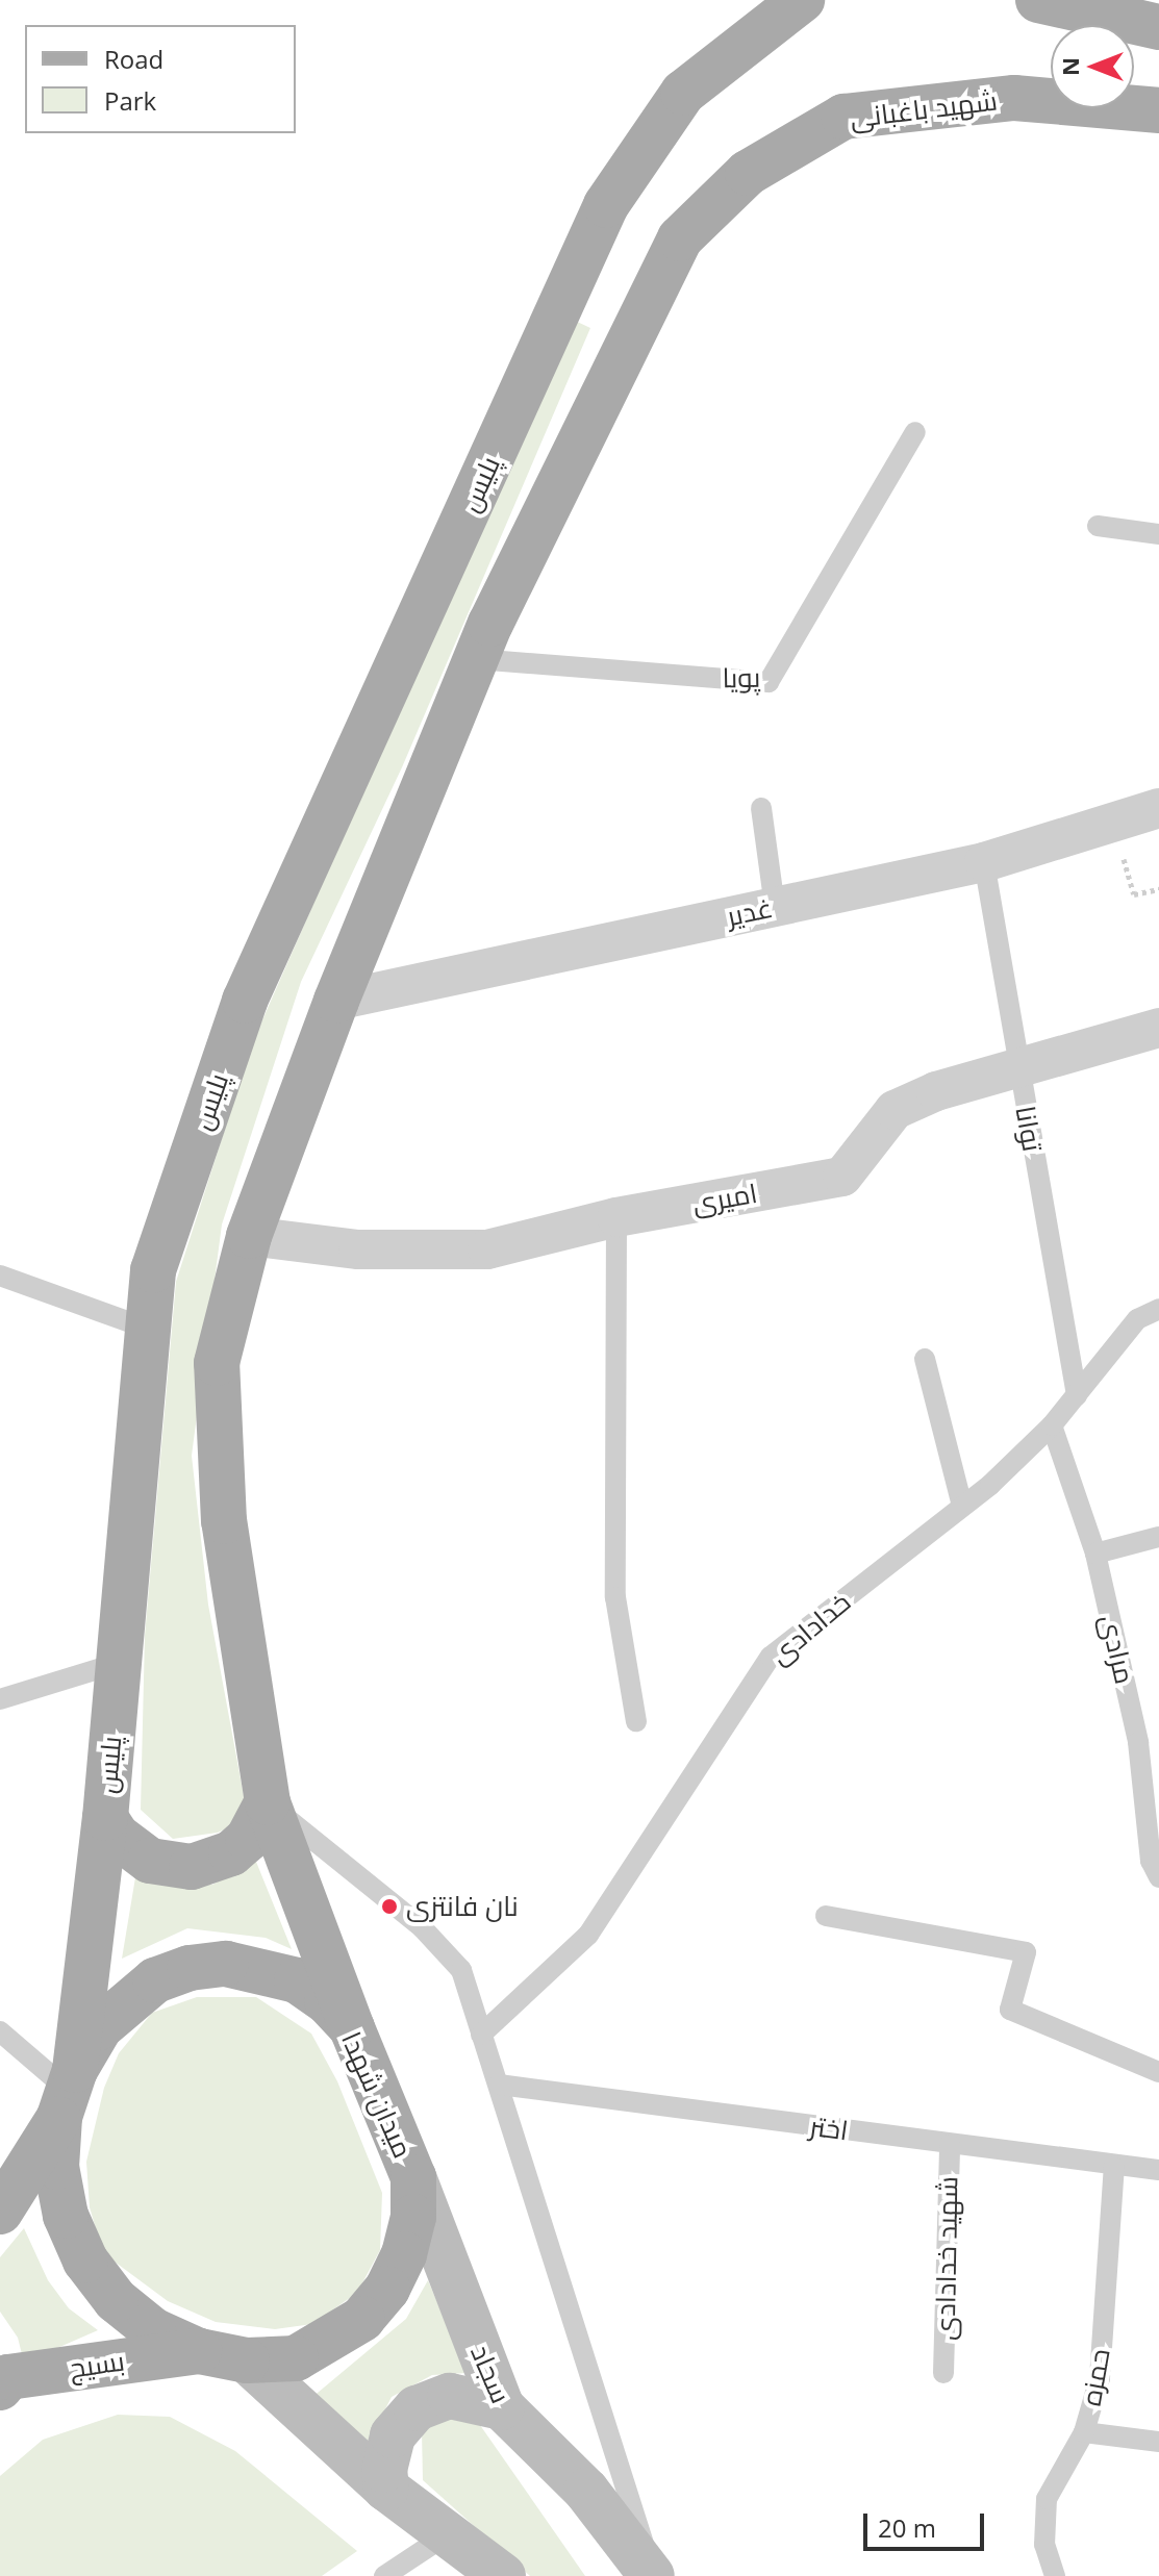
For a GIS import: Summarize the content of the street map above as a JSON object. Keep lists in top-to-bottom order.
{
  "streets": {
    "main road": [
      "شهید باغبانی",
      "پلیس",
      "میدان شهدا",
      "بسیج"
    ],
    "street": ["غدیر", "امیری", "سجاد"],
    "lane": [
      "پویا",
      "توانا",
      "خدادادی",
      "مرادی",
      "اختر",
      "شهید خدادادی",
      "حمزه"
    ]
  },
  "crossings": [
    ["شهید باغبانی", "پویا"],
    ["پلیس", "میدان شهدا"],
    ["غدیر", "توانا"],
    ["توانا", "امیری"],
    ["توانا", "خدادادی"],
    ["خدادادی", "مرادی"],
    ["میدان شهدا", "بسیج"],
    ["میدان شهدا", "سجاد"],
    ["اختر", "شهید خدادادی"],
    ["اختر", "حمزه"]
  ],
  "places": ["نان فانتزی"],
  "legend": ["Road", "Park"],
  "scale_bar": "20 m",
  "north": "left"
}
